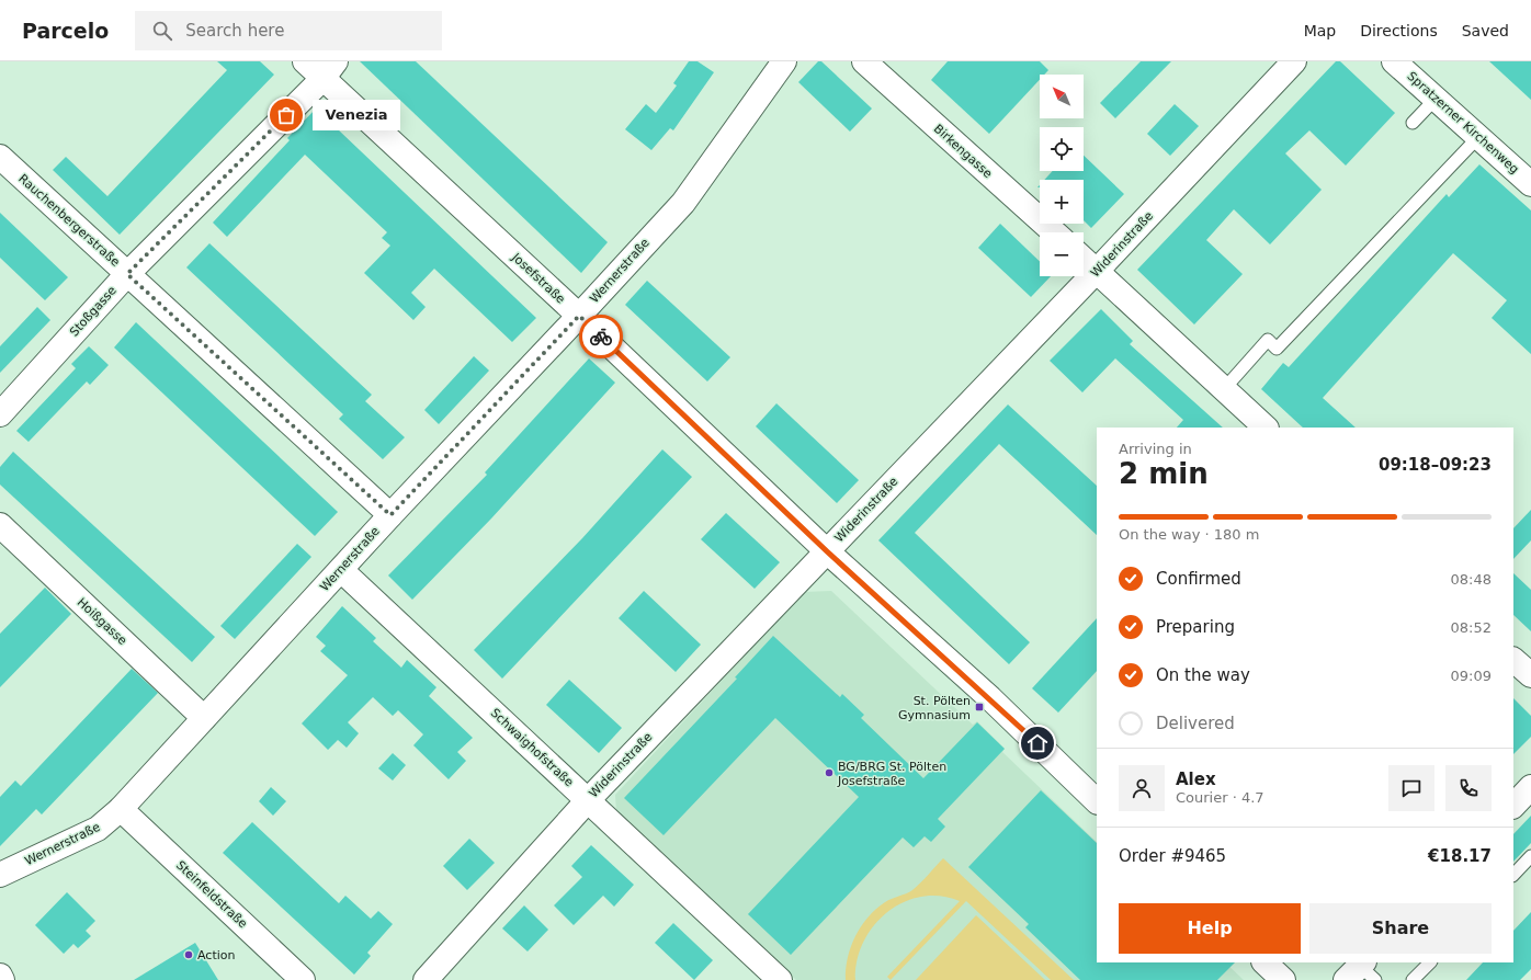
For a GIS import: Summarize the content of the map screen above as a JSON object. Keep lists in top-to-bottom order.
{
  "streets": {
    "street": [
      "Spratzerner Kirchenweg",
      "Birkengasse",
      "Rauchenbergerstraße",
      "Widerinstraße",
      "Wernerstraße",
      "Josefstraße",
      "Stoßgasse",
      "Hoißgasse",
      "Schwaighofstraße",
      "Steinfeldstraße"
    ]
  },
  "crossings": [
    ["Rauchenbergerstraße", "Wernerstraße"],
    ["Rauchenbergerstraße", "Stoßgasse"],
    ["Widerinstraße", "Josefstraße"],
    ["Widerinstraße", "Schwaighofstraße"],
    ["Wernerstraße", "Josefstraße"],
    ["Wernerstraße", "Hoißgasse"],
    ["Wernerstraße", "Schwaighofstraße"],
    ["Wernerstraße", "Steinfeldstraße"],
    ["Josefstraße", "Stoßgasse"]
  ],
  "places": {
    "other": ["Venezia", "BG/BRG St. Pölten Josefstraße", "Action"],
    "transit": ["St. Pölten Gymnasium"]
  },
  "north": "top left",
  "page": {
    "header": "Parcelo",
    "search": "Search here",
    "nav": ["Map", "Directions", "Saved"],
    "map_buttons": ["+", "−"],
    "bubble": "Venezia",
    "heading": ["2 min", "Arriving in", "09:18–09:23"],
    "panel": [
      "Alex",
      "Courier · 4.7",
      "Order #9465",
      "€18.17"
    ],
    "bar": "On the way · 180 m",
    "list": [
      ["Confirmed", "08:48"],
      ["Preparing", "08:52"],
      ["On the way", "09:09"],
      "Delivered"
    ],
    "buttons": ["Help", "Share"]
  }
}
